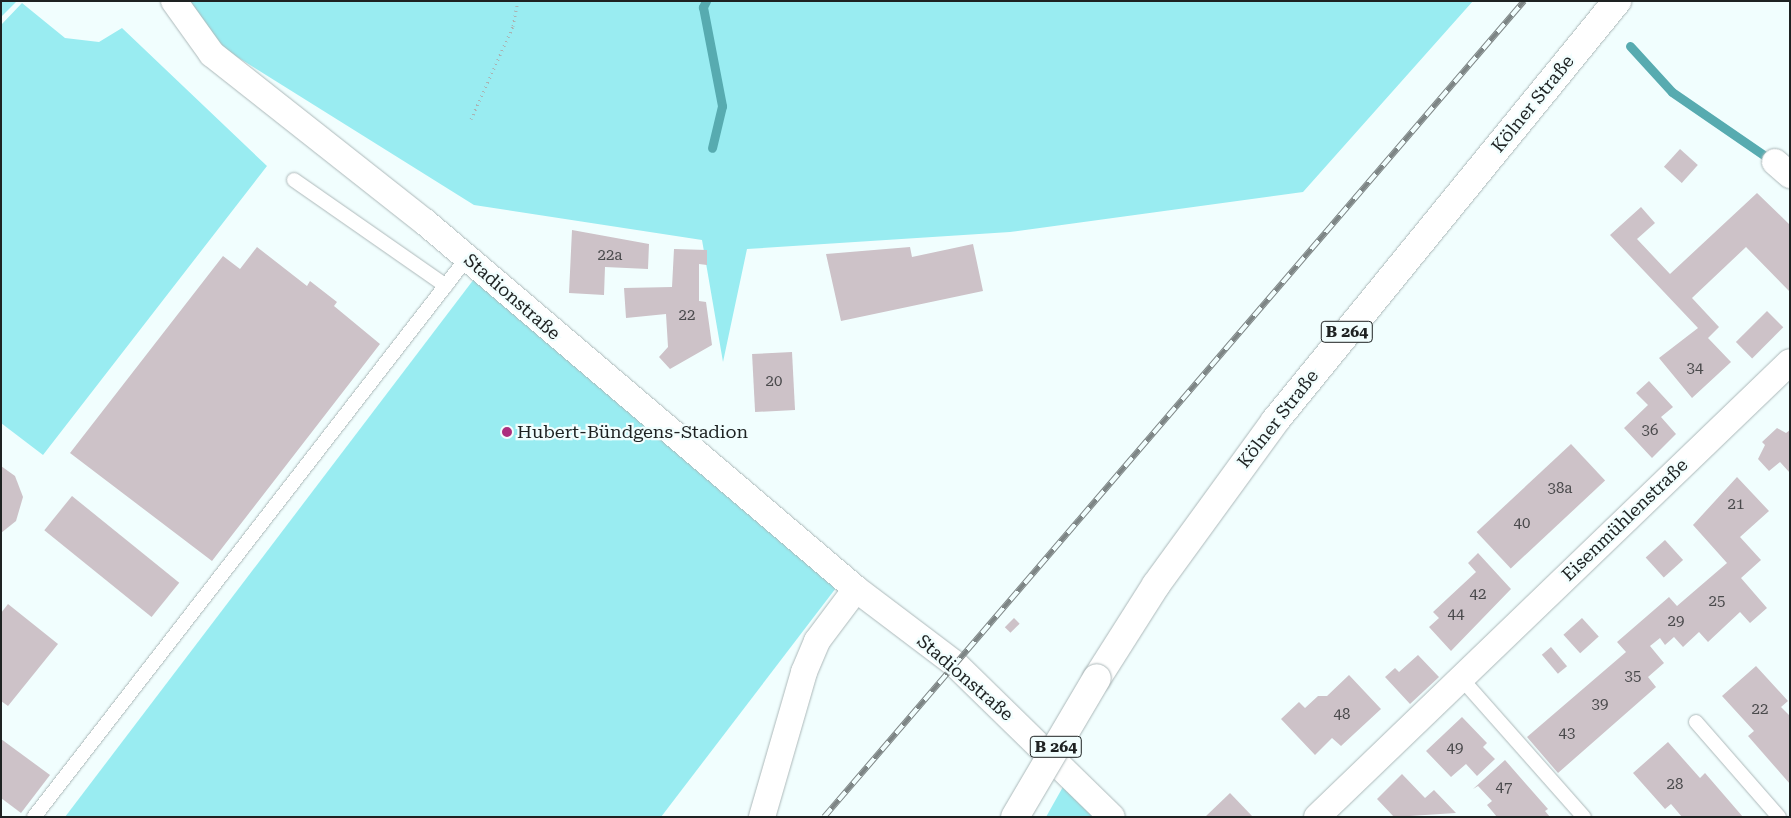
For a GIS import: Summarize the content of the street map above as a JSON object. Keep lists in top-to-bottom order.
{
  "streets": {
    "main road": ["Kölner Straße", "B 264"],
    "street": ["Stadionstraße", "Eisenmühlenstraße"]
  },
  "places": ["Hubert-Bündgens-Stadion"],
  "house_numbers": [
    "22a",
    "22",
    "34",
    "20",
    "36",
    "38a",
    "21",
    "40",
    "42",
    "25",
    "44",
    "29",
    "35",
    "39",
    "22",
    "48",
    "43",
    "49",
    "28",
    "47"
  ]
}
